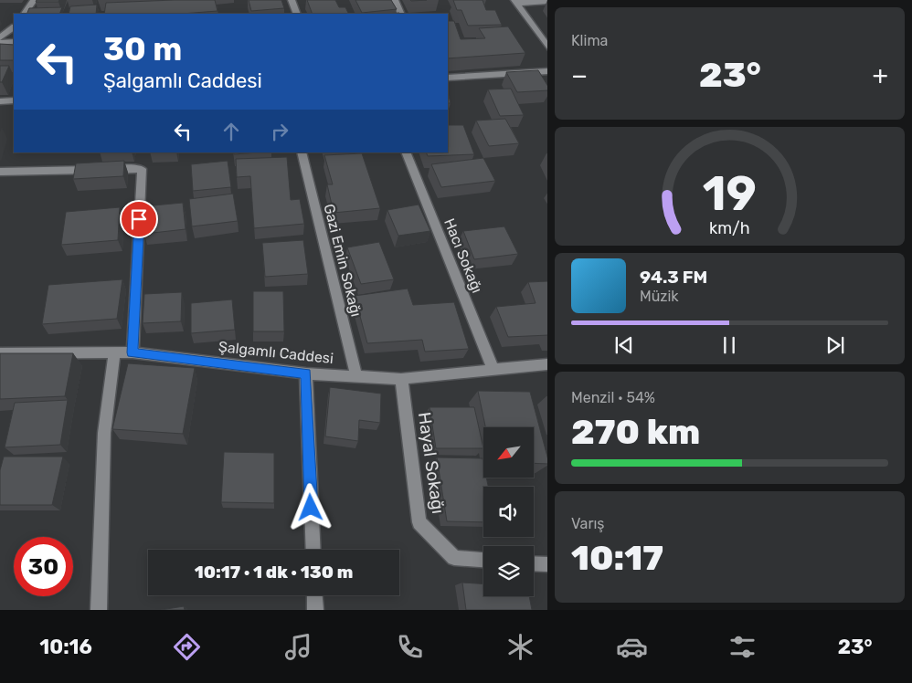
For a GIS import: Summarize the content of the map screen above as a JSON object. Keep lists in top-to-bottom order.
{
  "streets": {
    "street": [
      "Hacı Sokağı",
      "Gazi Emin Sokağı",
      "Şalgamlı Caddesi",
      "Hayal Sokağı"
    ]
  },
  "crossings": [
    ["Hacı Sokağı", "Şalgamlı Caddesi"],
    ["Gazi Emin Sokağı", "Şalgamlı Caddesi"],
    ["Şalgamlı Caddesi", "Hayal Sokağı"]
  ],
  "north": "bottom left",
  "page": {
    "tile": [
      "Klima",
      ["Menzil · 54%", "270 km"],
      ["Varış", "10:17"]
    ],
    "turn": ["30 m", "Şalgamlı Caddesi"],
    "heat": ["−", "23°", "+"],
    "song": ["94.3 FM", "Müzik"],
    "limit": "30",
    "trip": "10:17 · 1 dk · 130 m",
    "tabs": ["10:16", "23°"],
    "gauge": ["19", "km/h"]
  }
}
